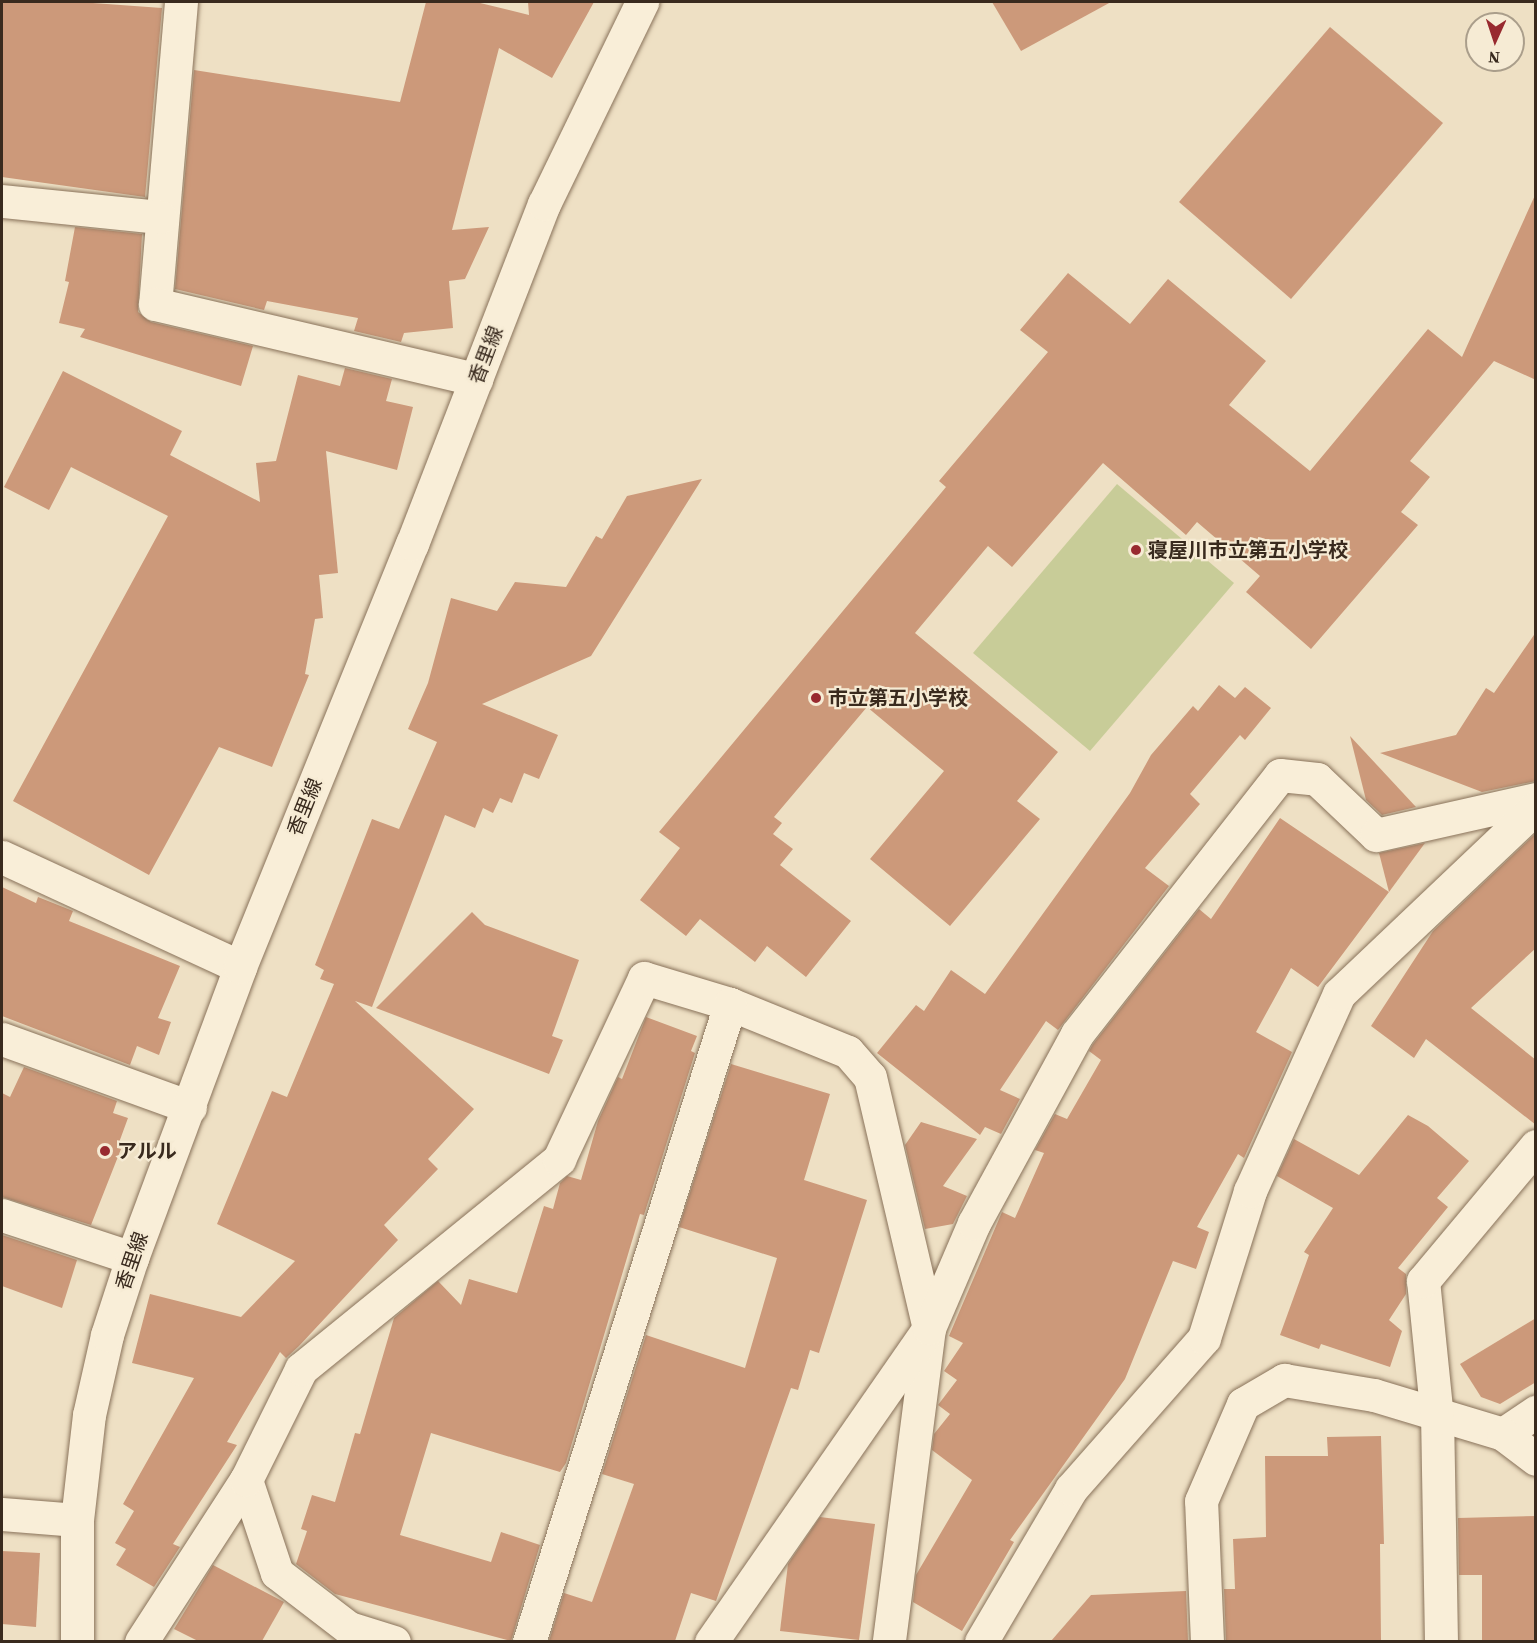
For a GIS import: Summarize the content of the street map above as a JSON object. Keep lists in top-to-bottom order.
{
  "streets": {
    "street": ["香里線"]
  },
  "places": ["寝屋川市立第五小学校", "市立第五小学校", "アルル"],
  "north": "bottom"
}
